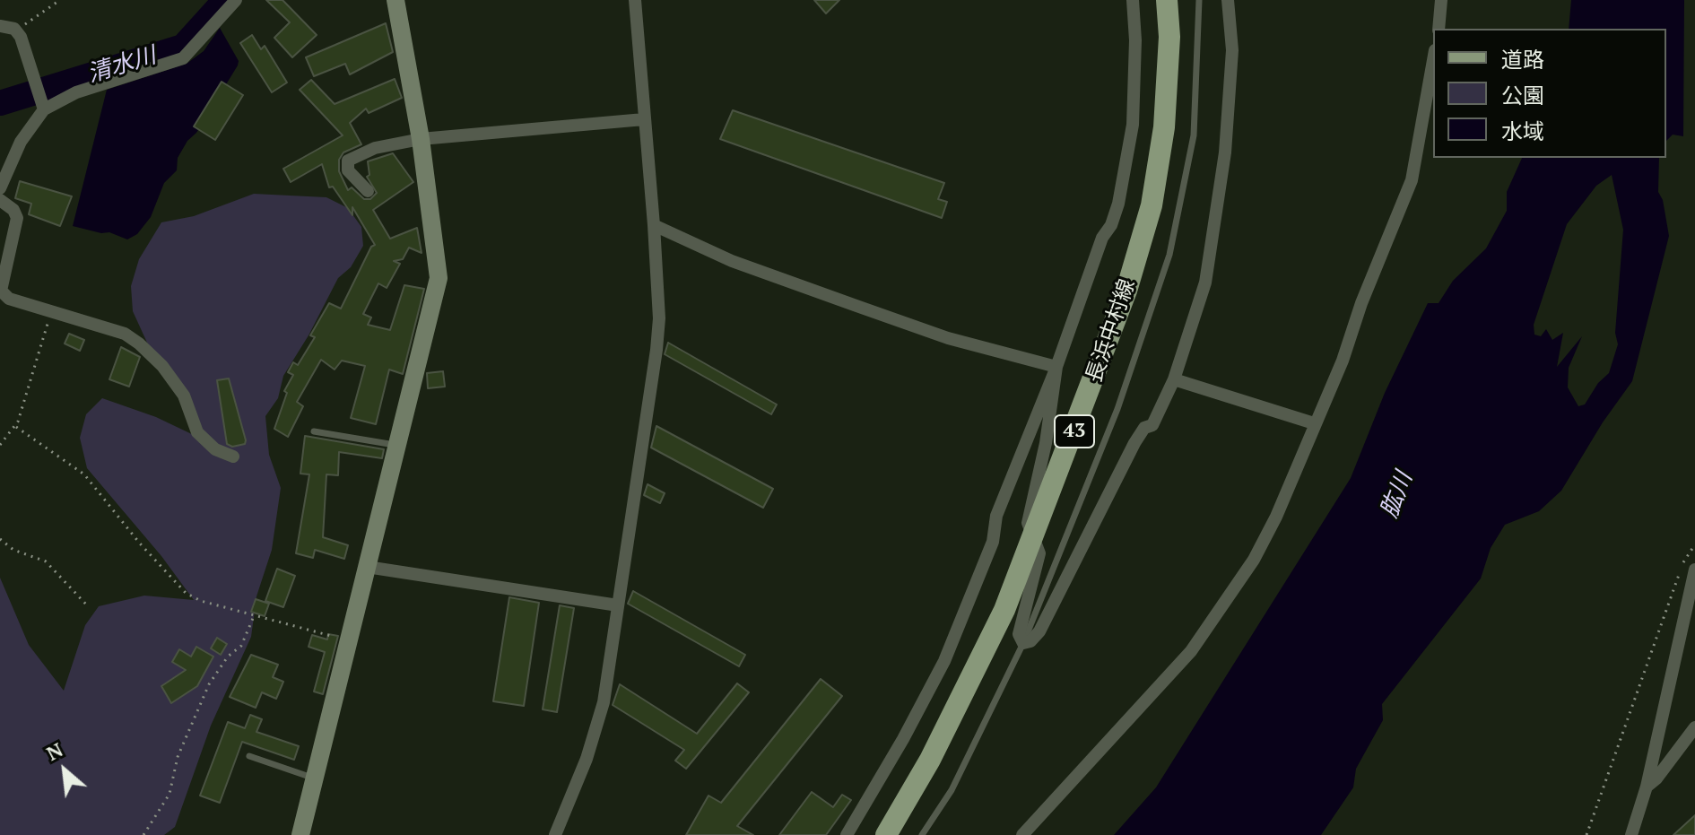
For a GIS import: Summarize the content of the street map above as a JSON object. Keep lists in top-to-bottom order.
{
  "streets": {
    "main road": ["長浜中村線", "43"]
  },
  "water": ["清水川", "肱川"],
  "legend": ["道路", "公園", "水域"],
  "north": "top left"
}
